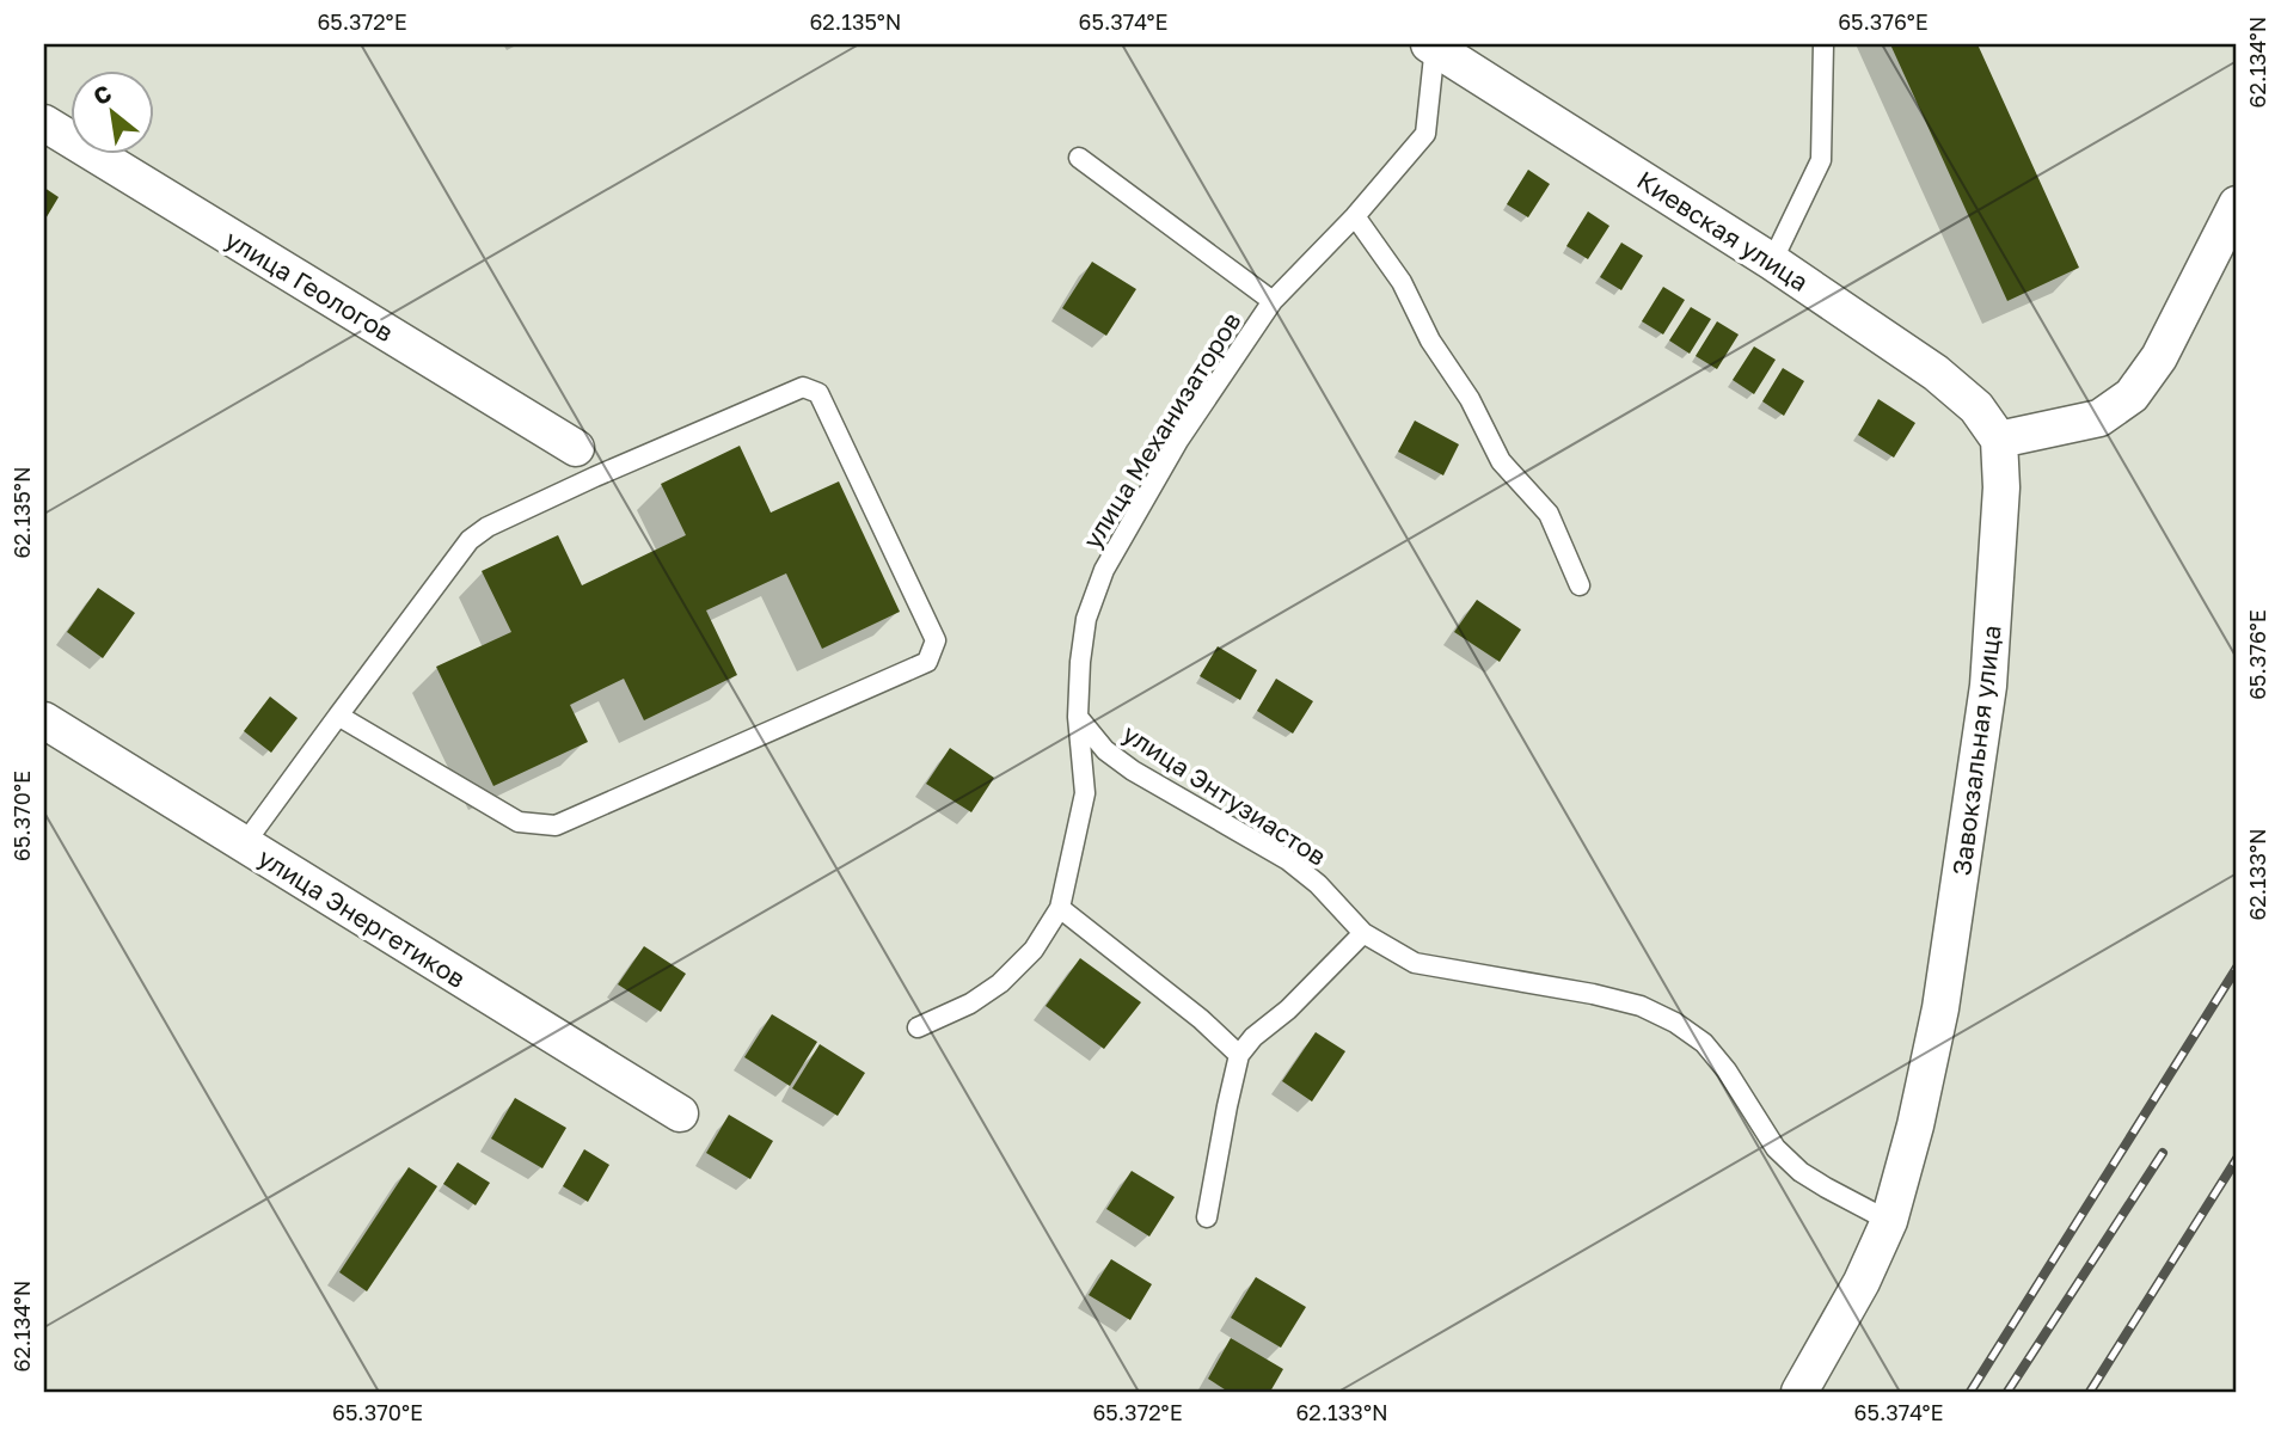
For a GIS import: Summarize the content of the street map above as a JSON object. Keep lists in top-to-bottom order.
{
  "streets": {
    "street": [
      "Киевская улица",
      "улица Геологов",
      "Завокзальная улица",
      "улица Энергетиков"
    ],
    "lane": ["улица Механизаторов", "улица Энтузиастов"]
  },
  "crossings": [
    ["Киевская улица", "улица Механизаторов"],
    ["Киевская улица", "Завокзальная улица"],
    ["улица Механизаторов", "улица Энтузиастов"],
    ["Завокзальная улица", "улица Энтузиастов"]
  ],
  "north": "top left",
  "coordinates": [
    "65.372°E",
    "62.135°N",
    "65.374°E",
    "65.376°E",
    "62.134°N",
    "65.370°E",
    "62.133°N"
  ]
}
